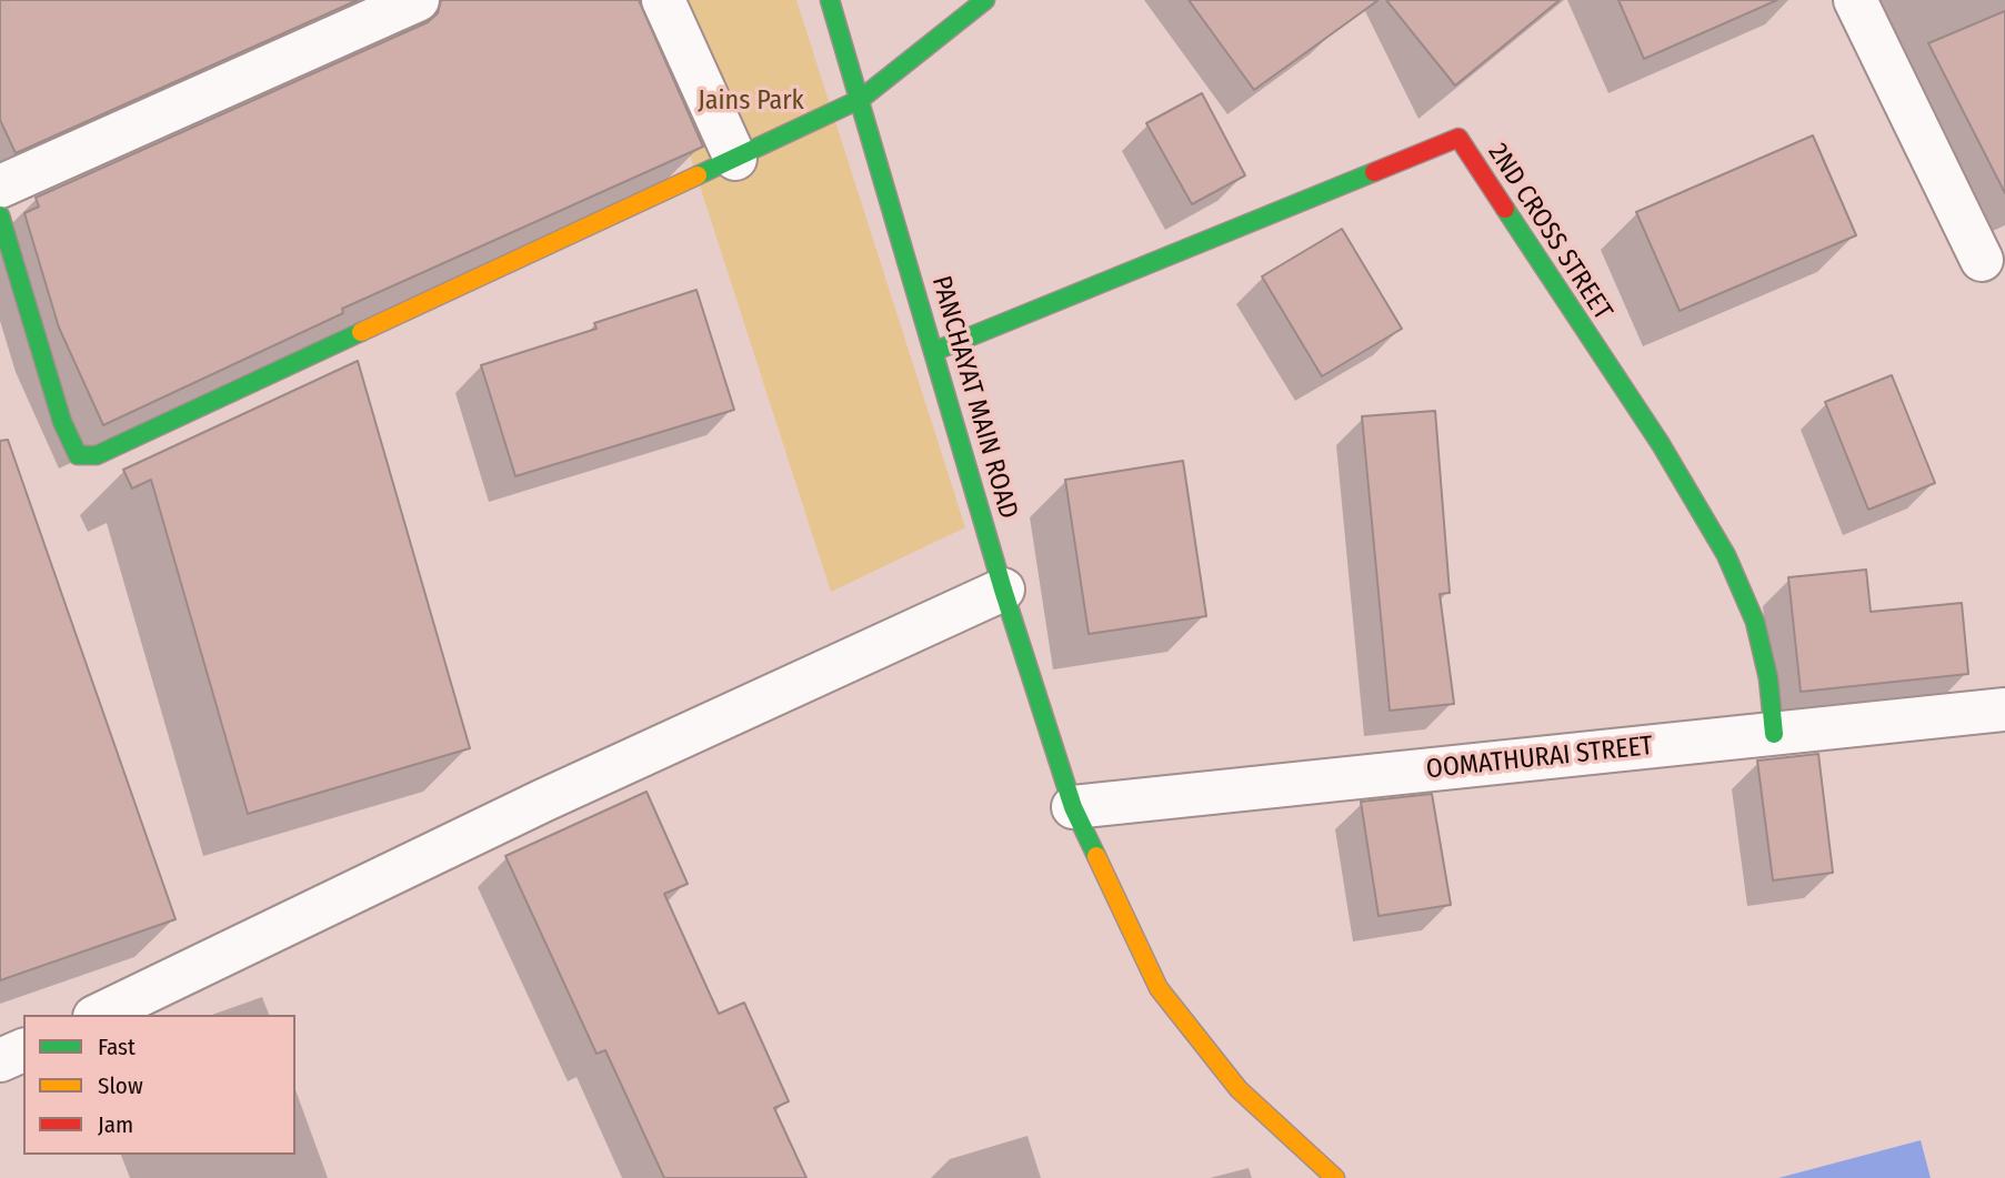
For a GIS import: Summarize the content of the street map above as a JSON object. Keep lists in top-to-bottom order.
{
  "streets": {
    "street": ["2ND CROSS STREET", "PANCHAYAT MAIN ROAD", "OOMATHURAI STREET"]
  },
  "crossings": [
    ["2ND CROSS STREET", "PANCHAYAT MAIN ROAD"],
    ["2ND CROSS STREET", "OOMATHURAI STREET"],
    ["PANCHAYAT MAIN ROAD", "OOMATHURAI STREET"]
  ],
  "parks": ["Jains Park"],
  "legend": ["Fast", "Slow", "Jam"]
}
